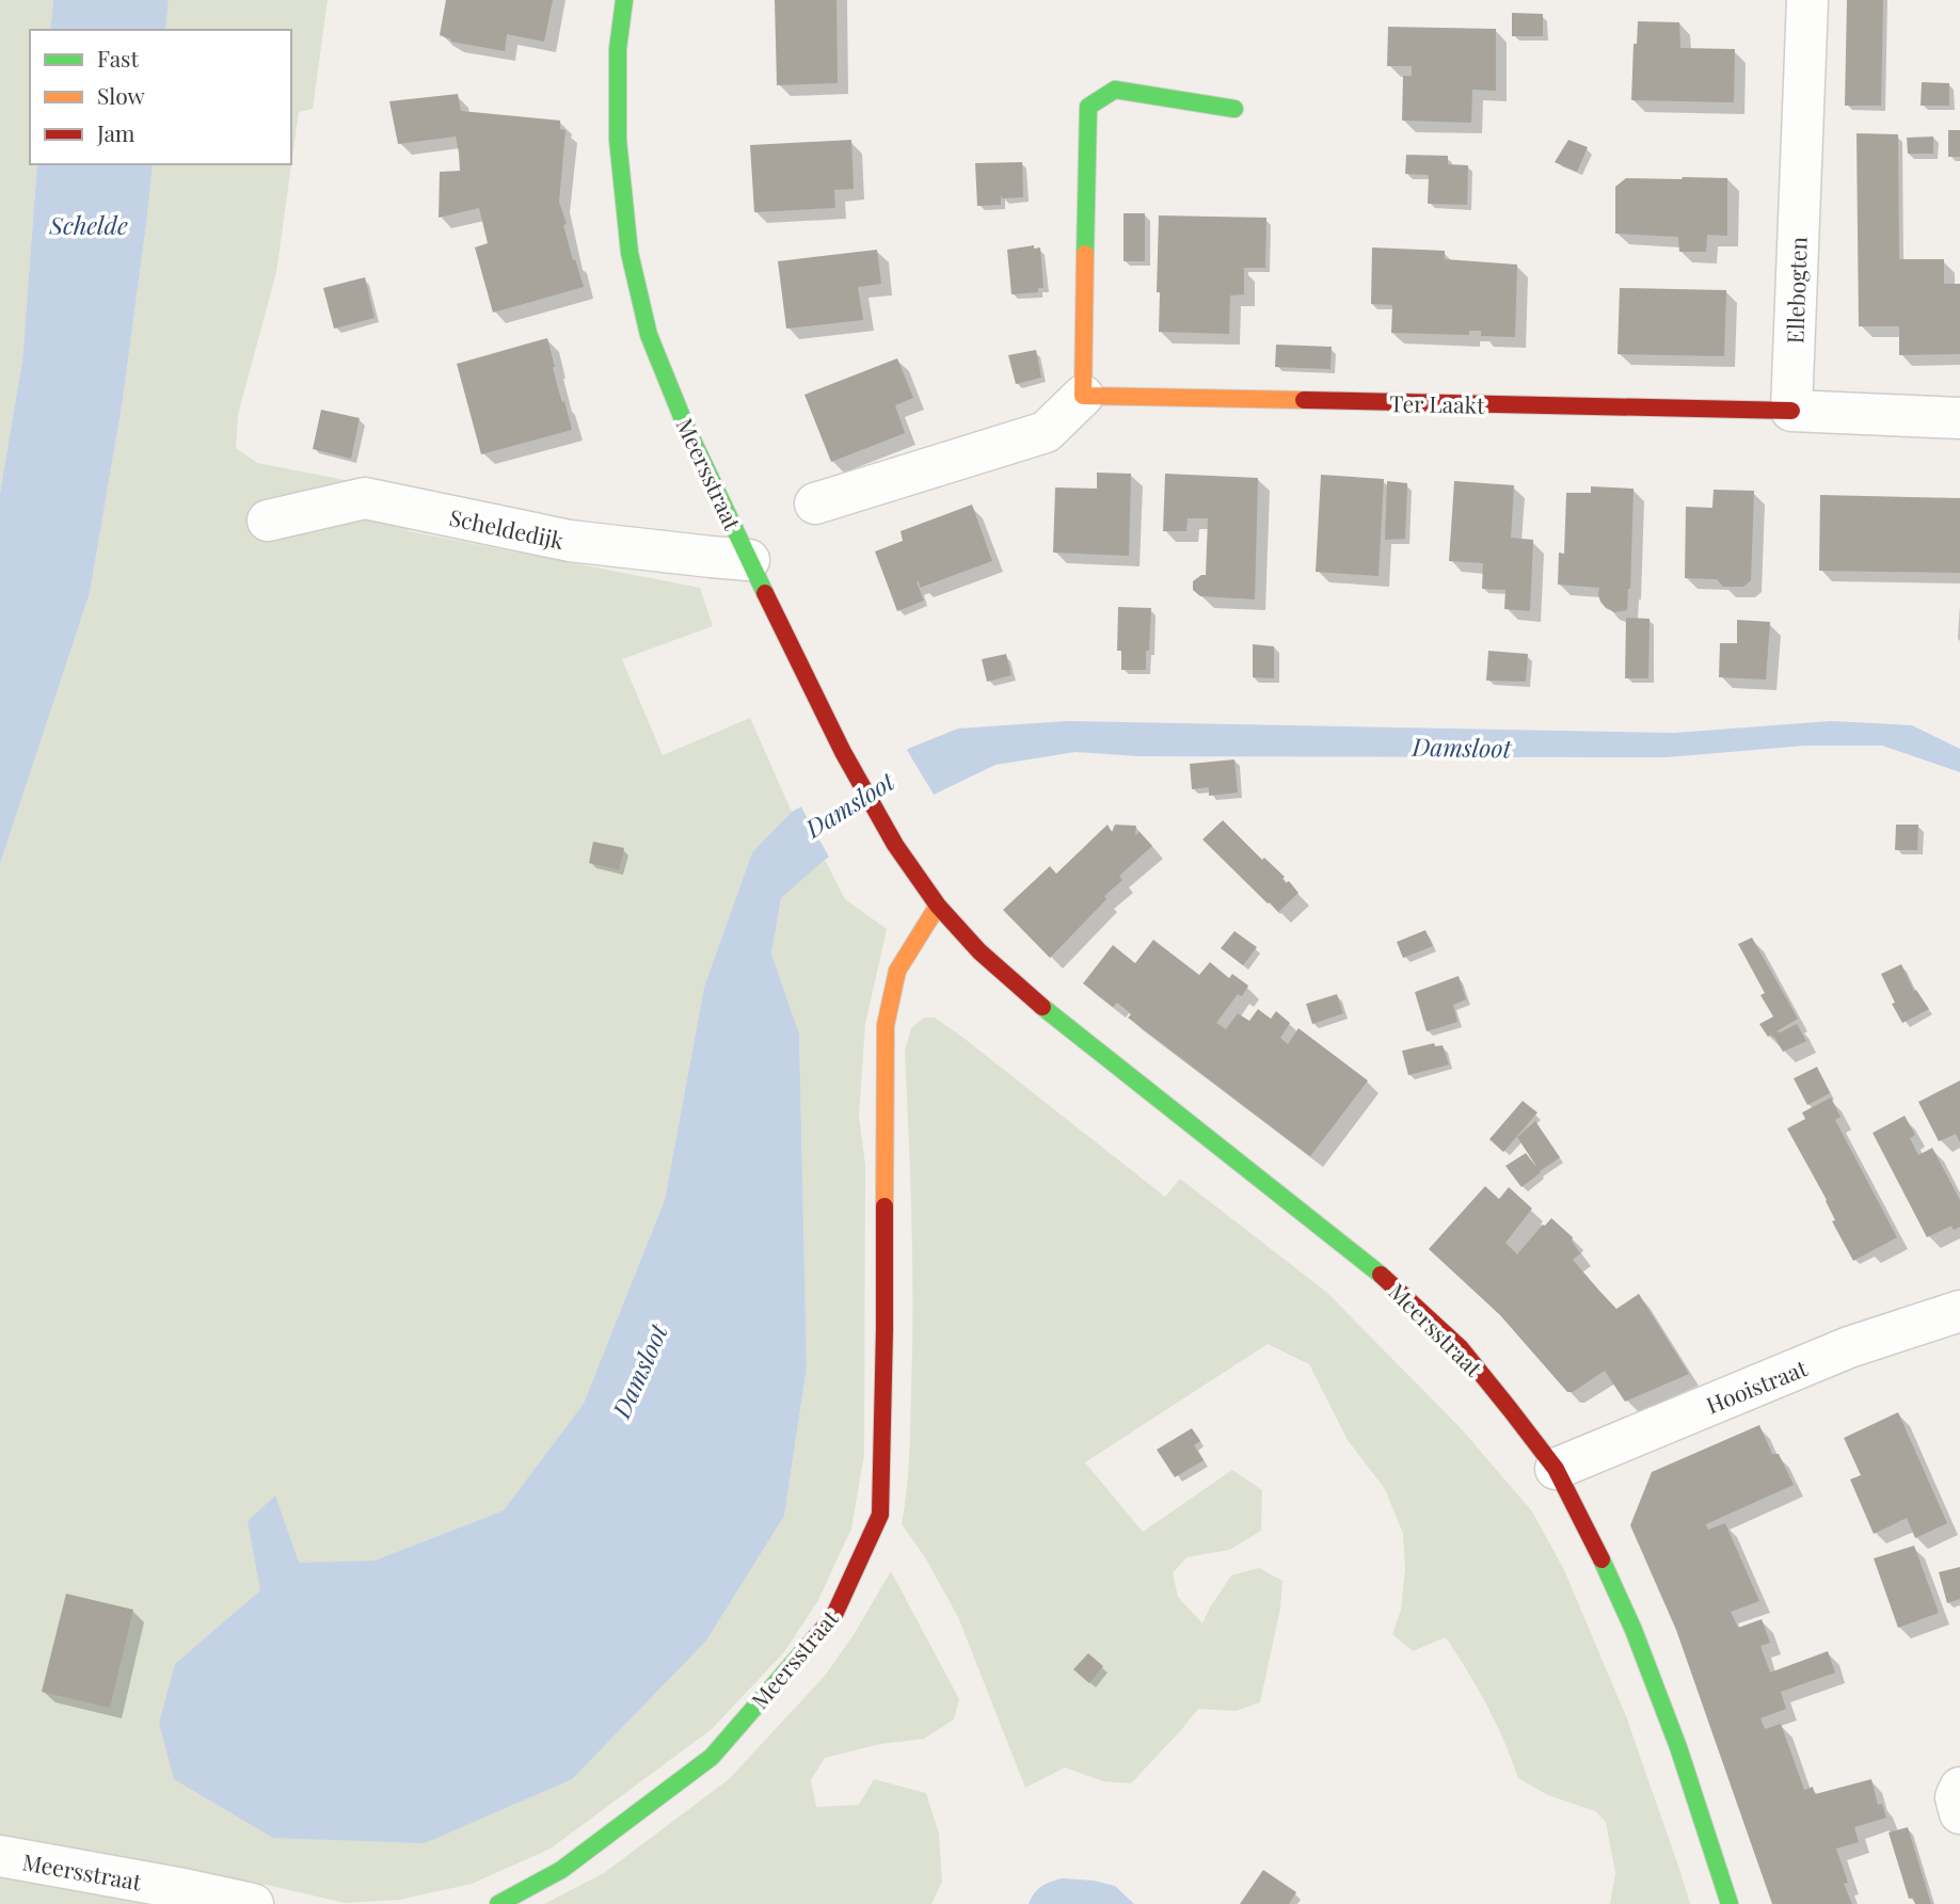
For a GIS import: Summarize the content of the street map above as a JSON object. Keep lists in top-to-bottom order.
{
  "streets": {
    "street": [
      "Ellebogten",
      "Ter Laakt",
      "Meersstraat",
      "Scheldedijk",
      "Hooistraat"
    ]
  },
  "crossings": [
    ["Ellebogten", "Ter Laakt"],
    ["Meersstraat", "Scheldedijk"],
    ["Meersstraat", "Hooistraat"]
  ],
  "water": ["Schelde", "Damsloot"],
  "legend": ["Fast", "Slow", "Jam"]
}
